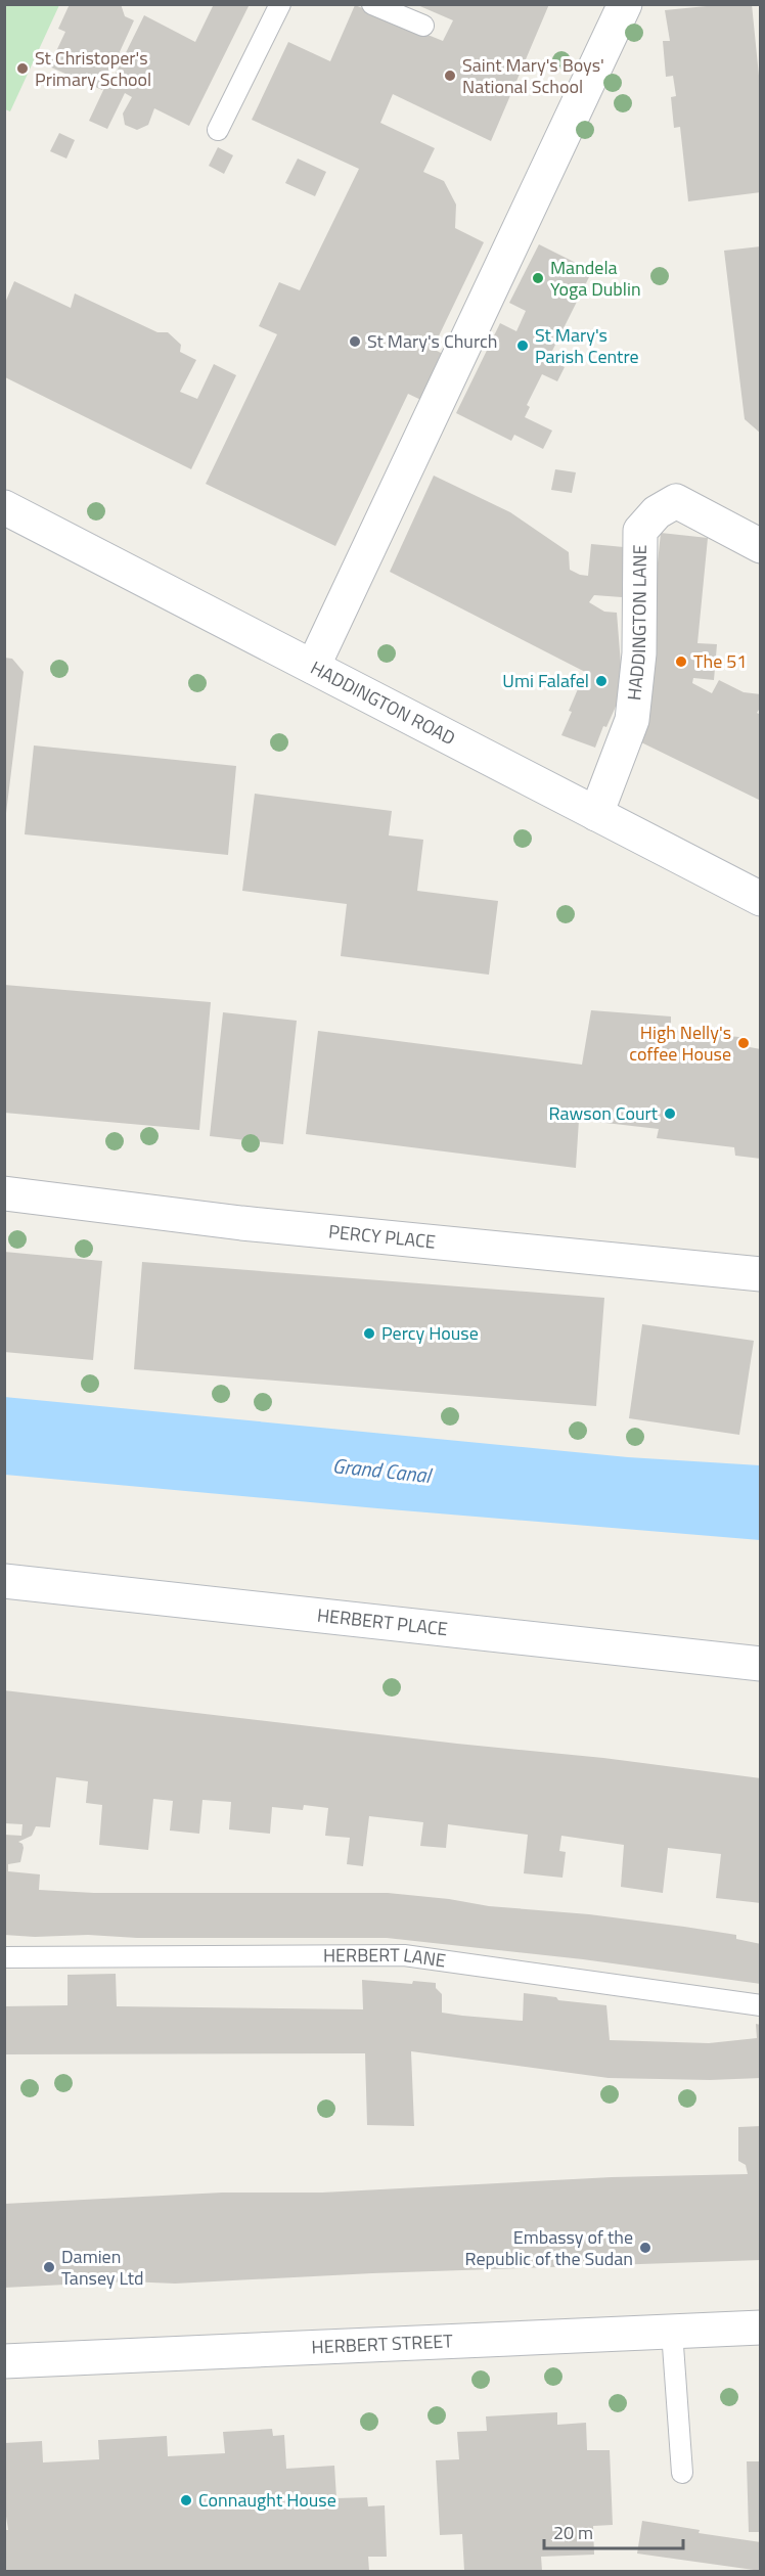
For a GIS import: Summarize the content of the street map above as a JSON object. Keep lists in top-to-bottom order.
{
  "streets": {
    "street": [
      "HADDINGTON LANE",
      "HADDINGTON ROAD",
      "PERCY PLACE",
      "HERBERT PLACE",
      "HERBERT STREET"
    ],
    "lane": ["HERBERT LANE"]
  },
  "crossings": [
    ["HADDINGTON LANE", "HADDINGTON ROAD"]
  ],
  "water": ["Grand Canal"],
  "places": [
    "St Christoper's Primary School",
    "Saint Mary's Boys' National School",
    "Mandela Yoga Dublin",
    "St Mary's Church",
    "St Mary's Parish Centre",
    "The 51",
    "Umi Falafel",
    "High Nelly's coffee House",
    "Rawson Court",
    "Percy House",
    "Embassy of the Republic of the Sudan",
    "Damien Tansey Ltd",
    "Connaught House"
  ],
  "scale_bar": "20 m"
}
